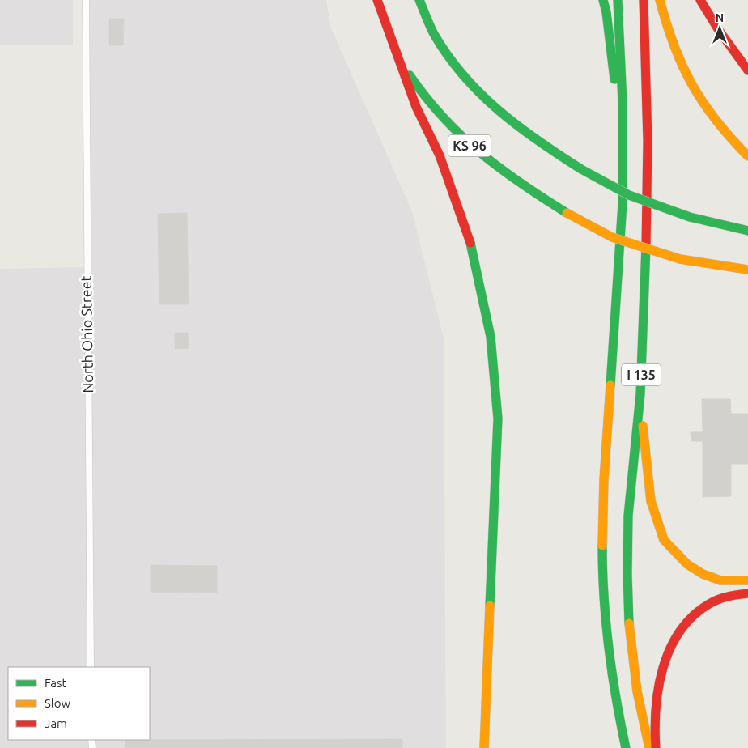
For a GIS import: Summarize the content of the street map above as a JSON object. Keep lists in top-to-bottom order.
{
  "streets": {
    "highway": ["KS 96", "I 135"],
    "street": ["North Ohio Street"]
  },
  "legend": ["Fast", "Slow", "Jam"],
  "north": "top"
}
